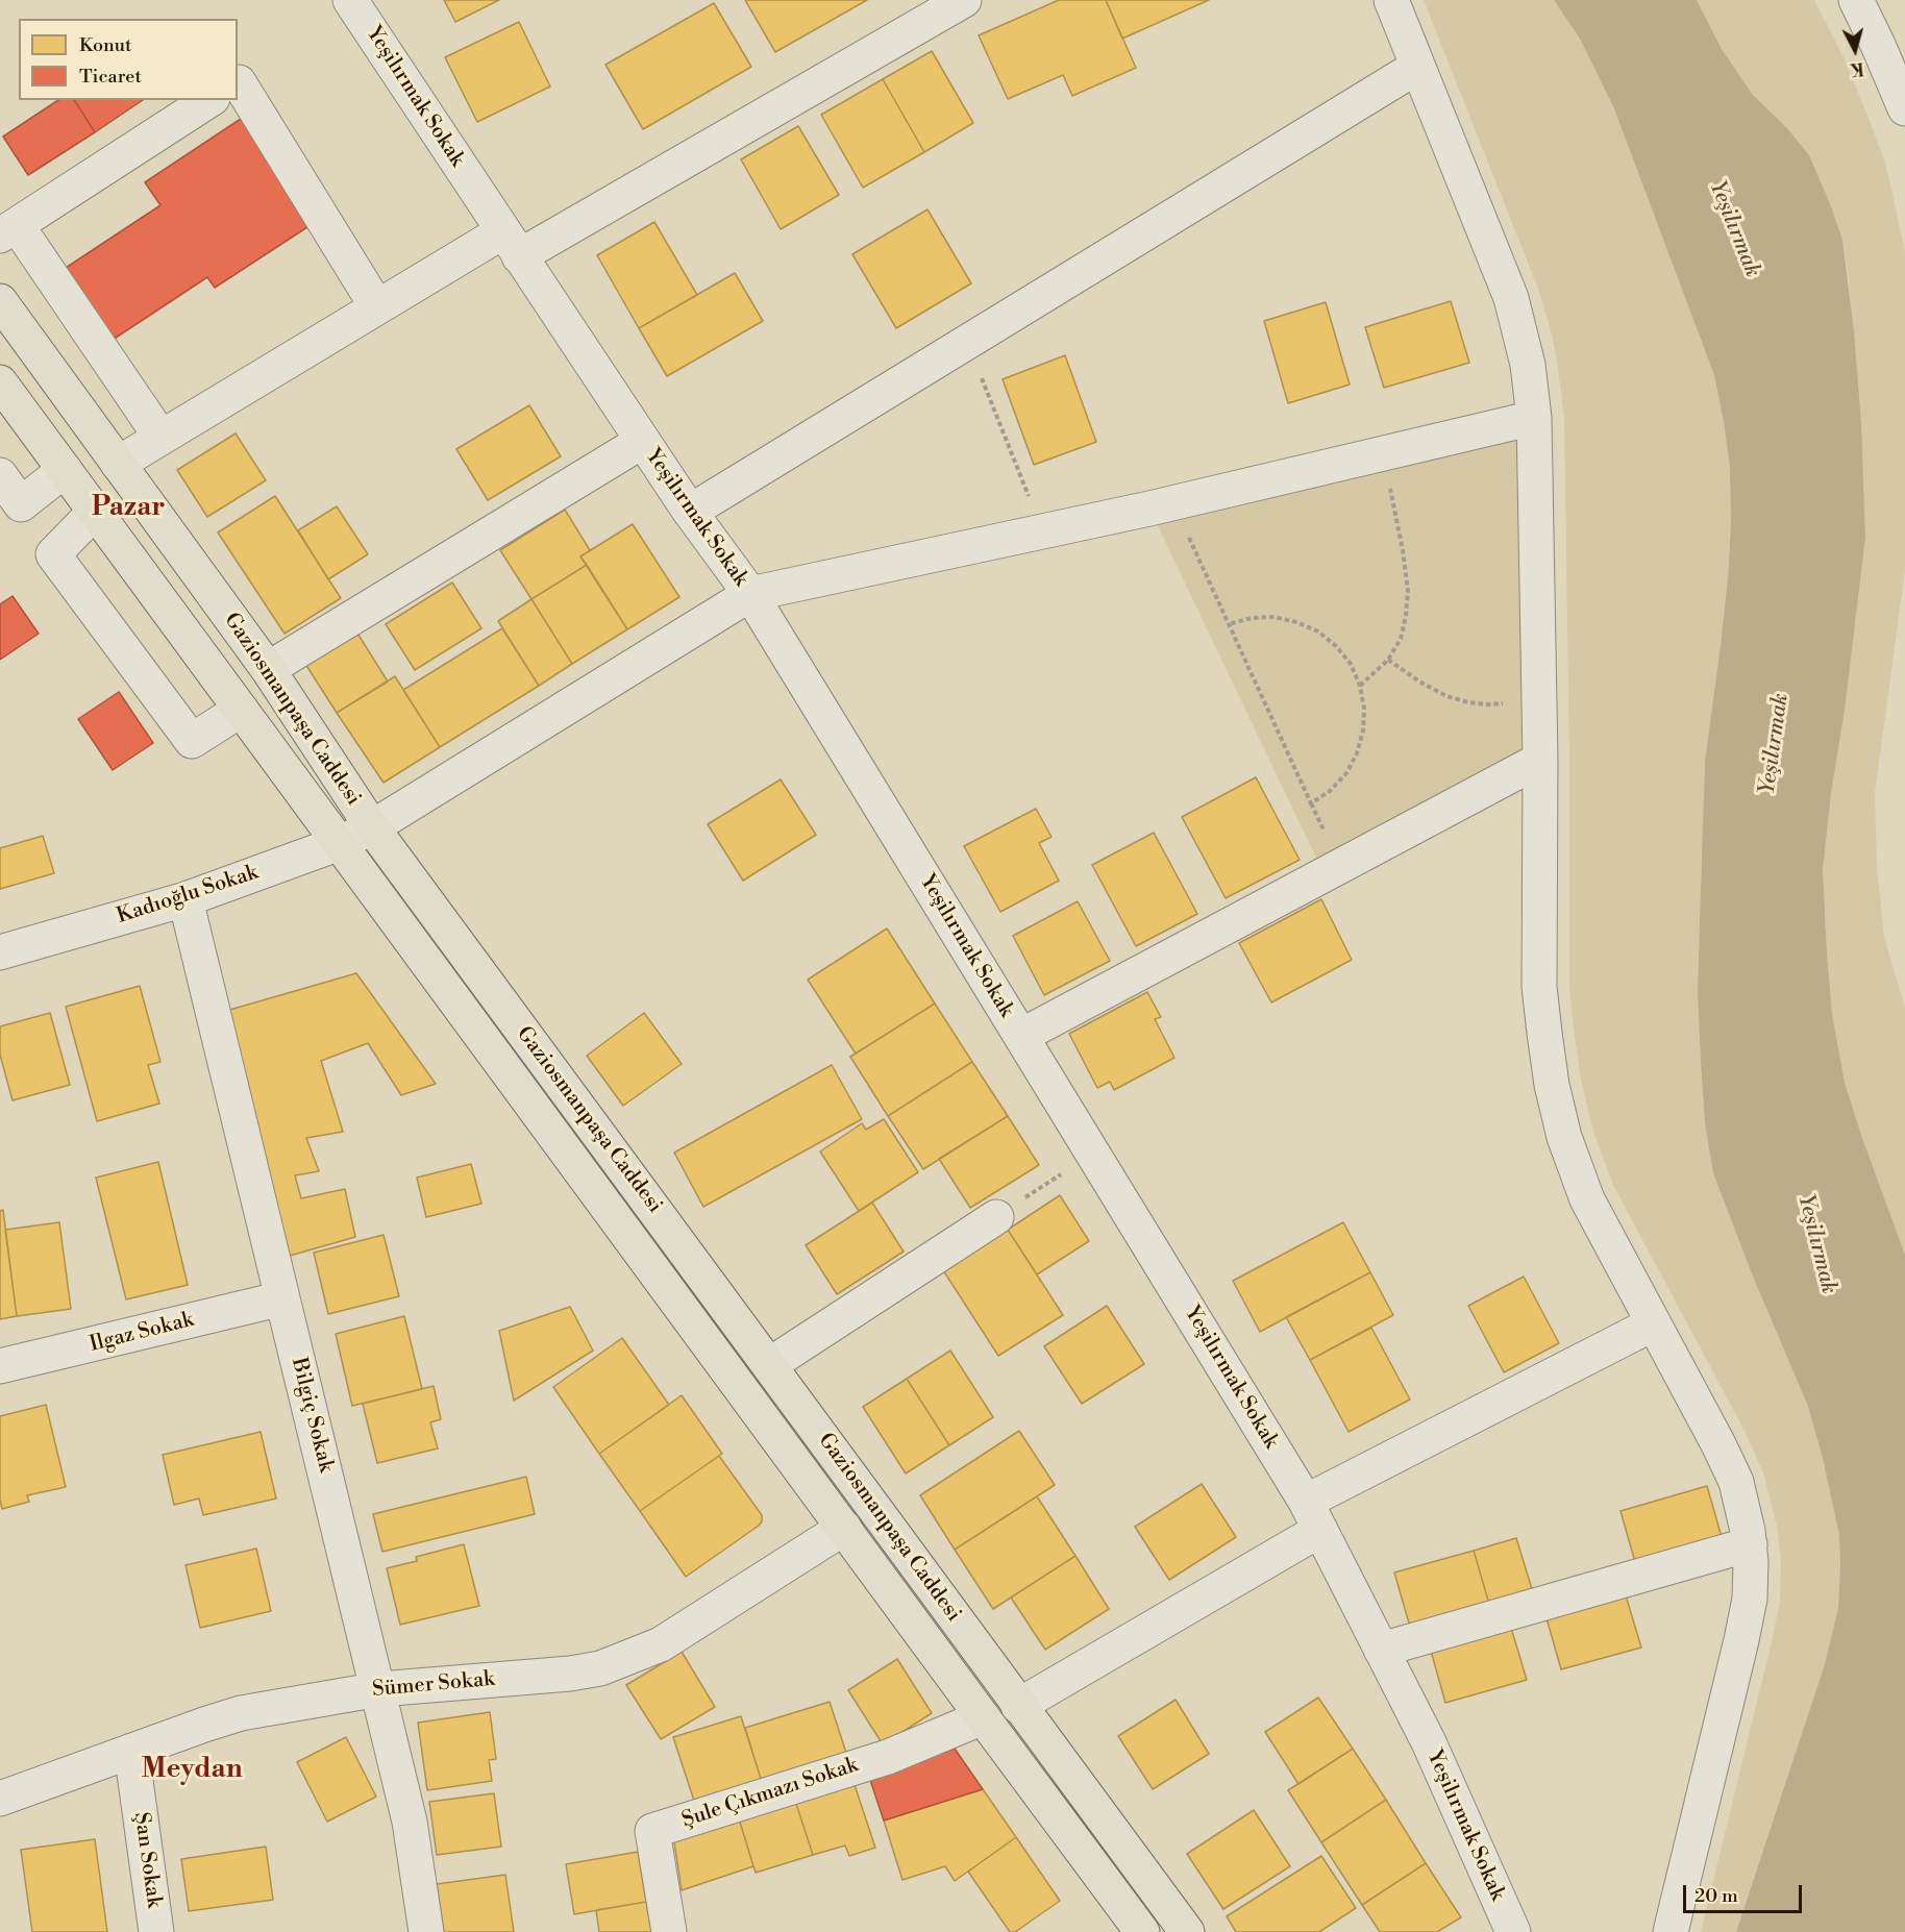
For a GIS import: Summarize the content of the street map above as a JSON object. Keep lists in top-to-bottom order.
{
  "streets": {
    "main road": ["Gaziosmanpaşa Caddesi"],
    "street": [
      "Yeşilırmak Sokak",
      "Kadıoğlu Sokak",
      "Ilgaz Sokak",
      "Bilgiç Sokak",
      "Sümer Sokak",
      "Şule Çıkmazı Sokak",
      "Şan Sokak"
    ]
  },
  "crossings": [
    ["Yeşilırmak Sokak", "Kadıoğlu Sokak"],
    ["Gaziosmanpaşa Caddesi", "Kadıoğlu Sokak"],
    ["Gaziosmanpaşa Caddesi", "Sümer Sokak"],
    ["Gaziosmanpaşa Caddesi", "Şule Çıkmazı Sokak"],
    ["Kadıoğlu Sokak", "Bilgiç Sokak"],
    ["Ilgaz Sokak", "Bilgiç Sokak"],
    ["Bilgiç Sokak", "Sümer Sokak"],
    ["Sümer Sokak", "Şan Sokak"]
  ],
  "districts": ["Pazar", "Meydan"],
  "water": ["Yeşilırmak"],
  "legend": ["Konut", "Ticaret"],
  "scale_bar": "20 m",
  "north": "bottom"
}
